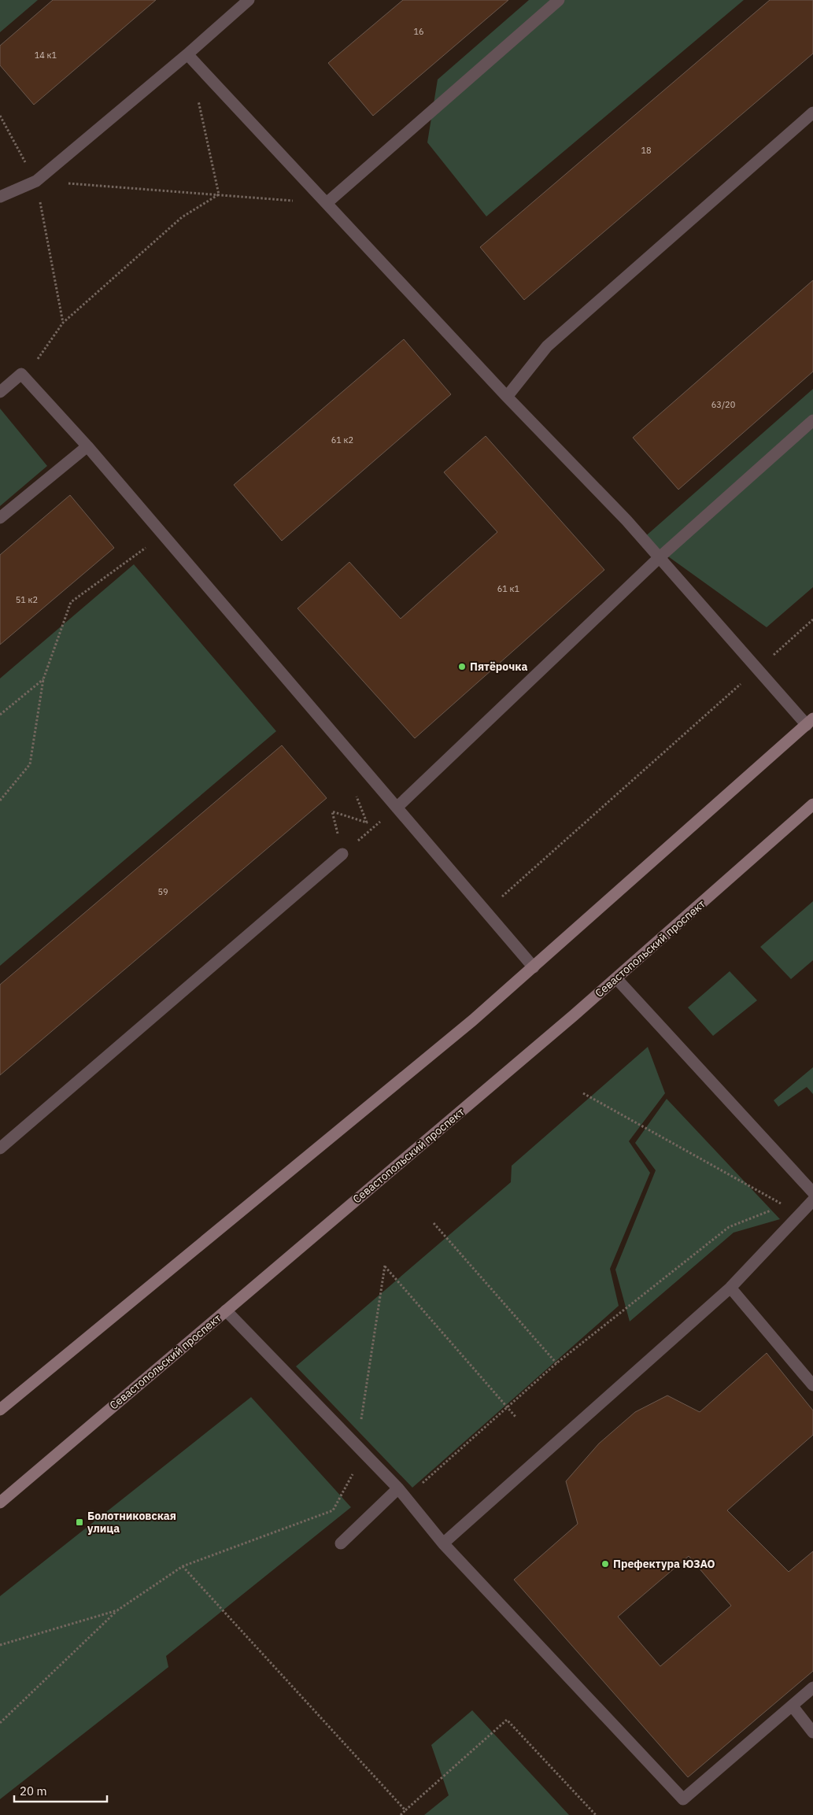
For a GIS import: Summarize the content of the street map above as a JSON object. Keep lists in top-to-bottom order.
{
  "streets": {
    "main road": ["Севастопольский проспект"]
  },
  "places": {
    "other": ["Пятёрочка", "Префектура ЮЗАО"],
    "transit": ["Болотниковская улица"]
  },
  "house_numbers": [
    "16",
    "14 к1",
    "18",
    "63/20",
    "61 к2",
    "61 к1",
    "51 к2",
    "59"
  ],
  "scale_bar": "20 m"
}
